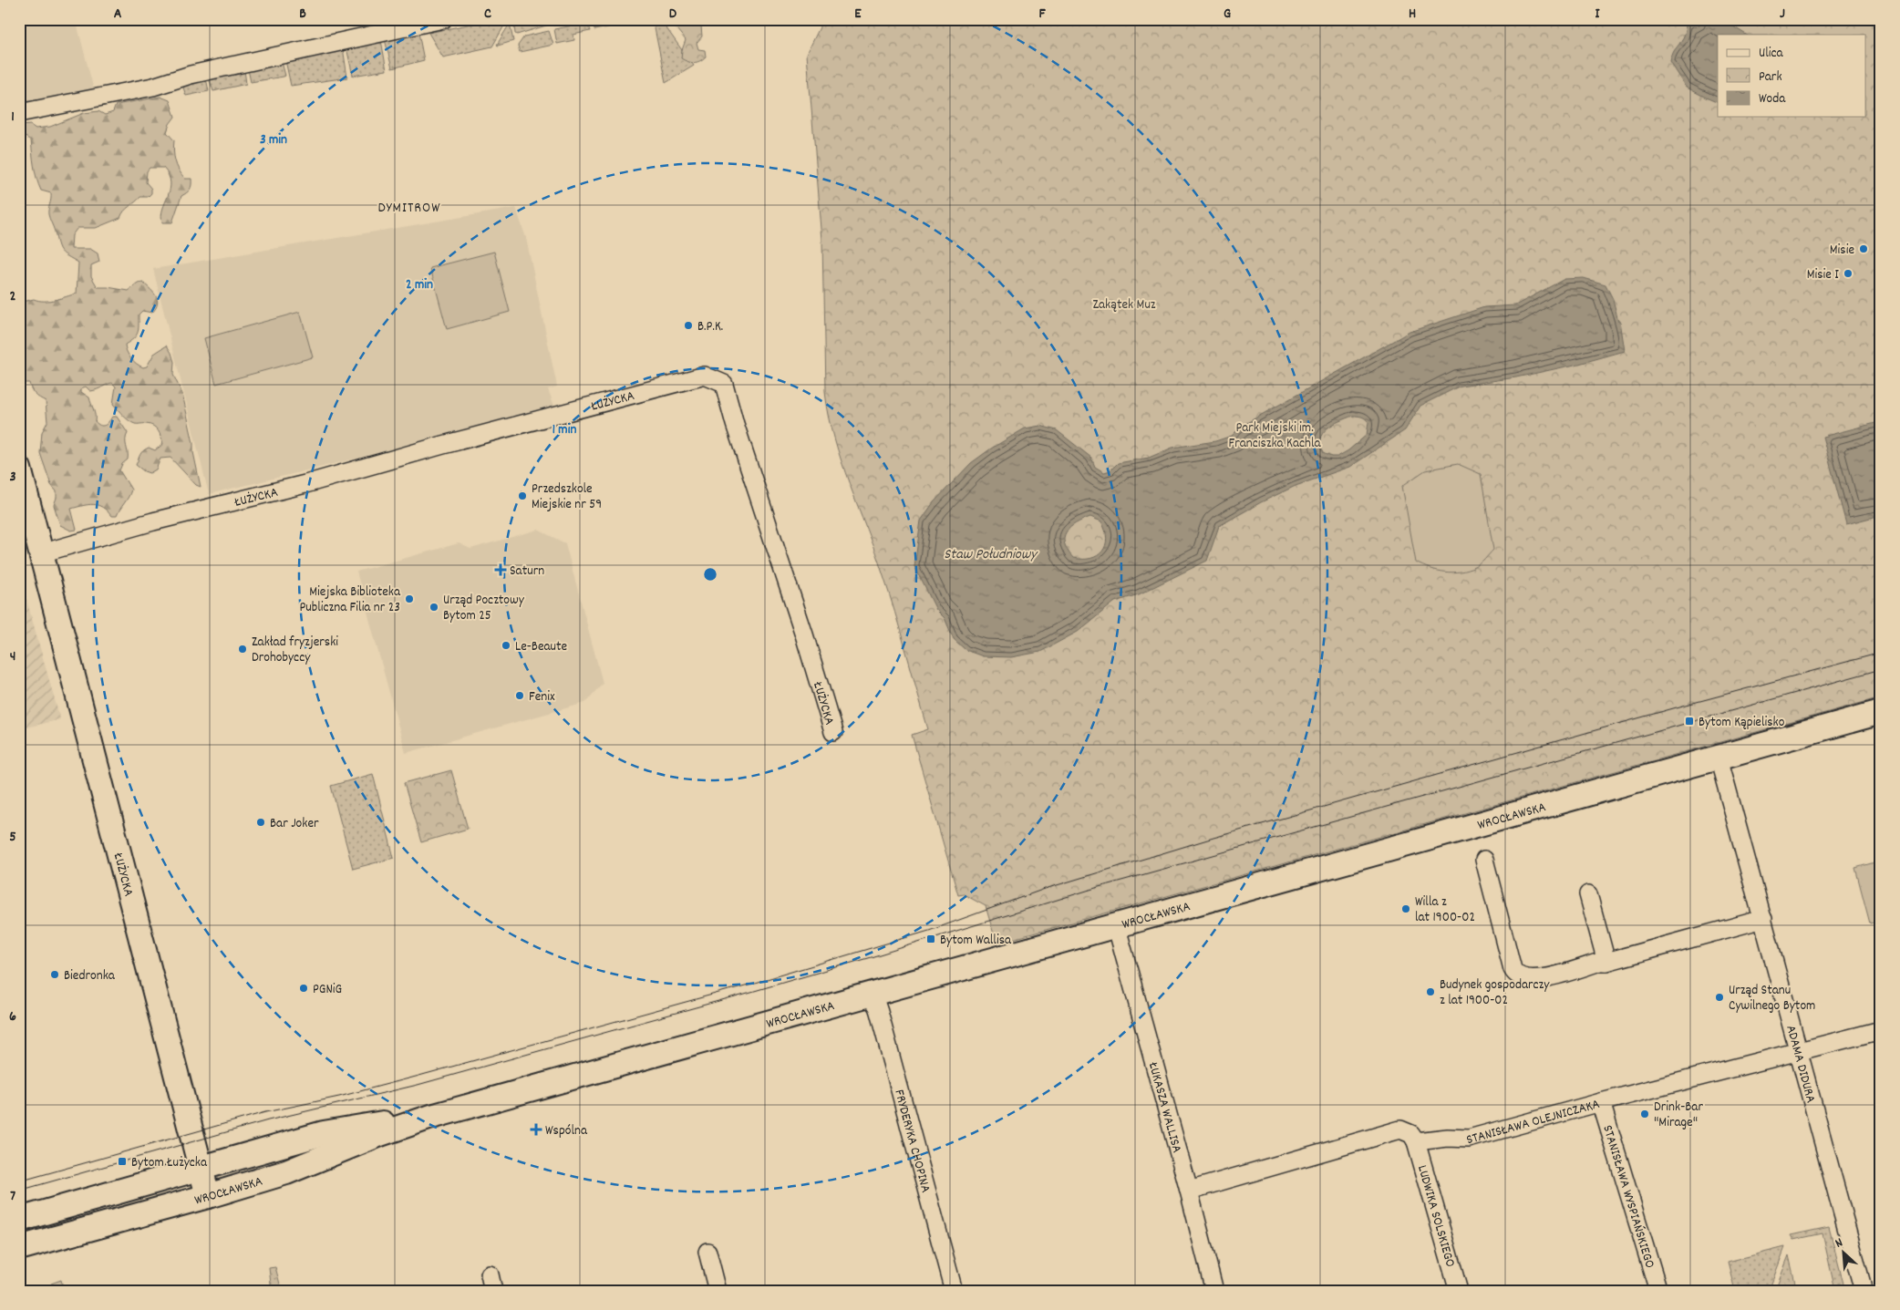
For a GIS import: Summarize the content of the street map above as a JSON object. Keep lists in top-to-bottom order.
{
  "streets": {
    "main road": ["ŁUŻYCKA", "WROCŁAWSKA"],
    "street": [
      "ADAMA DIDURA",
      "ŁUKASZA WALLISA",
      "STANISŁAWA OLEJNICZAKA",
      "FRYDERYKA CHOPINA",
      "STANISŁAWA WYSPIAŃSKIEGO",
      "LUDWIKA SOLSKIEGO"
    ]
  },
  "crossings": [
    ["ŁUŻYCKA", "WROCŁAWSKA"],
    ["WROCŁAWSKA", "ADAMA DIDURA"],
    ["WROCŁAWSKA", "ŁUKASZA WALLISA"],
    ["WROCŁAWSKA", "FRYDERYKA CHOPINA"],
    ["ADAMA DIDURA", "STANISŁAWA OLEJNICZAKA"],
    ["STANISŁAWA OLEJNICZAKA", "STANISŁAWA WYSPIAŃSKIEGO"],
    ["STANISŁAWA OLEJNICZAKA", "LUDWIKA SOLSKIEGO"]
  ],
  "districts": ["DYMITROW"],
  "water": ["Staw Południowy"],
  "parks": ["Zakątek Muz", "Park Miejski im. Franciszka Kachla"],
  "places": {
    "other": [
      "Misie",
      "Misie I",
      "B.P.K.",
      "Przedszkole Miejskie nr 59",
      "Miejska Biblioteka Publiczna Filia nr 23",
      "Urząd Pocztowy Bytom 25",
      "Le-Beaute",
      "Zakład fryzjerski Drohobyccy",
      "Fenix",
      "Bar Joker",
      "Willa z lat 1900-02",
      "Biedronka",
      "PGNiG",
      "Budynek gospodarczy z lat 1900-02",
      "Urząd Stanu Cywilnego Bytom",
      "Drink-Bar \"Mirage\""
    ],
    "health": ["Saturn", "Wspólna"],
    "transit": ["Bytom Kąpielisko", "Bytom Wallisa", "Bytom Łużycka"]
  },
  "legend": ["Ulica", "Park", "Woda"],
  "north": "top left",
  "grid": {
    "columns": [
      "A",
      "B",
      "C",
      "D",
      "E",
      "F",
      "G",
      "H",
      "I",
      "J"
    ],
    "rows": [
      "1",
      "2",
      "3",
      "4",
      "5",
      "6",
      "7"
    ]
  },
  "rings": ["3 min", "2 min", "1 min"]
}
